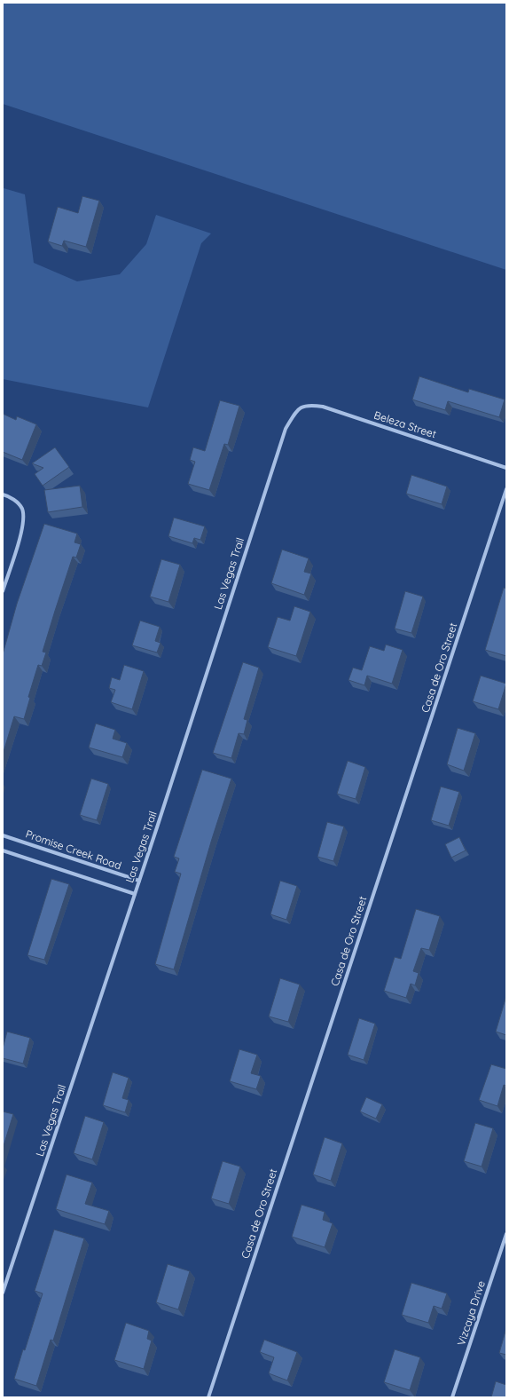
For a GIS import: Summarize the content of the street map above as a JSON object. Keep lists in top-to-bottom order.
{
  "streets": {
    "street": [
      "Beleza Street",
      "Las Vegas Trail",
      "Casa de Oro Street",
      "Promise Creek Road",
      "Vizcaya Drive"
    ]
  },
  "crossings": [
    ["Beleza Street", "Las Vegas Trail"],
    ["Las Vegas Trail", "Promise Creek Road"]
  ]
}
